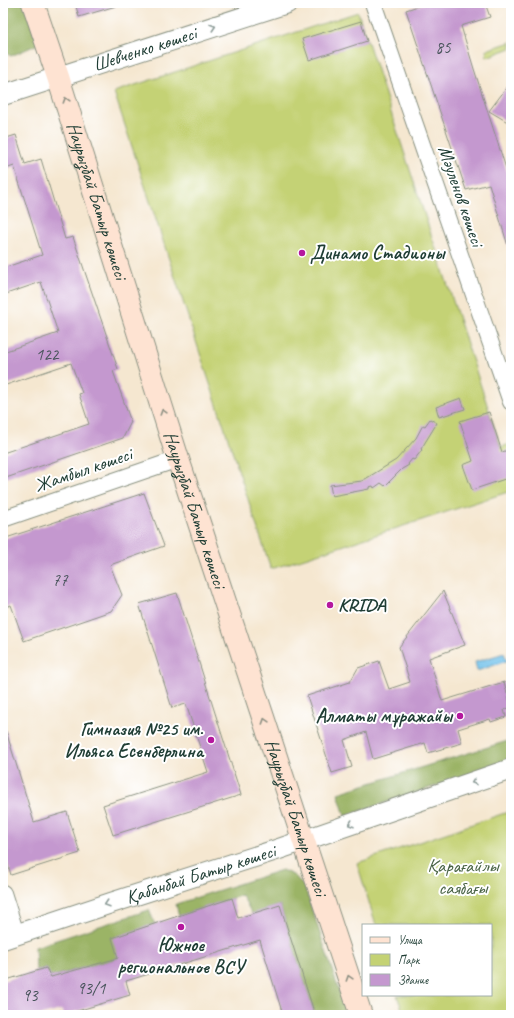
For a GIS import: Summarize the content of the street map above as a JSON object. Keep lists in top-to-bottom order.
{
  "streets": {
    "main road": ["Наурызбай Батыр көшесі"],
    "street": [
      "Шевченко көшесі",
      "Мәуленов көшесі",
      "Жамбыл көшесі",
      "Қабанбай Батыр көшесі"
    ]
  },
  "crossings": [
    ["Шевченко көшесі", "Наурызбай Батыр көшесі"],
    ["Наурызбай Батыр көшесі", "Жамбыл көшесі"],
    ["Наурызбай Батыр көшесі", "Қабанбай Батыр көшесі"]
  ],
  "one_way": ["Шевченко көшесі", "Наурызбай Батыр көшесі", "Қабанбай Батыр көшесі"],
  "parks": ["Қарағайлы саябағы"],
  "places": [
    "Динамо Стадионы",
    "KRIDA",
    "Алматы мұражайы",
    "Гимназия №25 им. Ильяса Есенберлина",
    "Южное региональное ВСУ"
  ],
  "house_numbers": [
    "85",
    "122",
    "77",
    "93/1",
    "93"
  ],
  "legend": ["Улица", "Парк", "Здание"]
}
